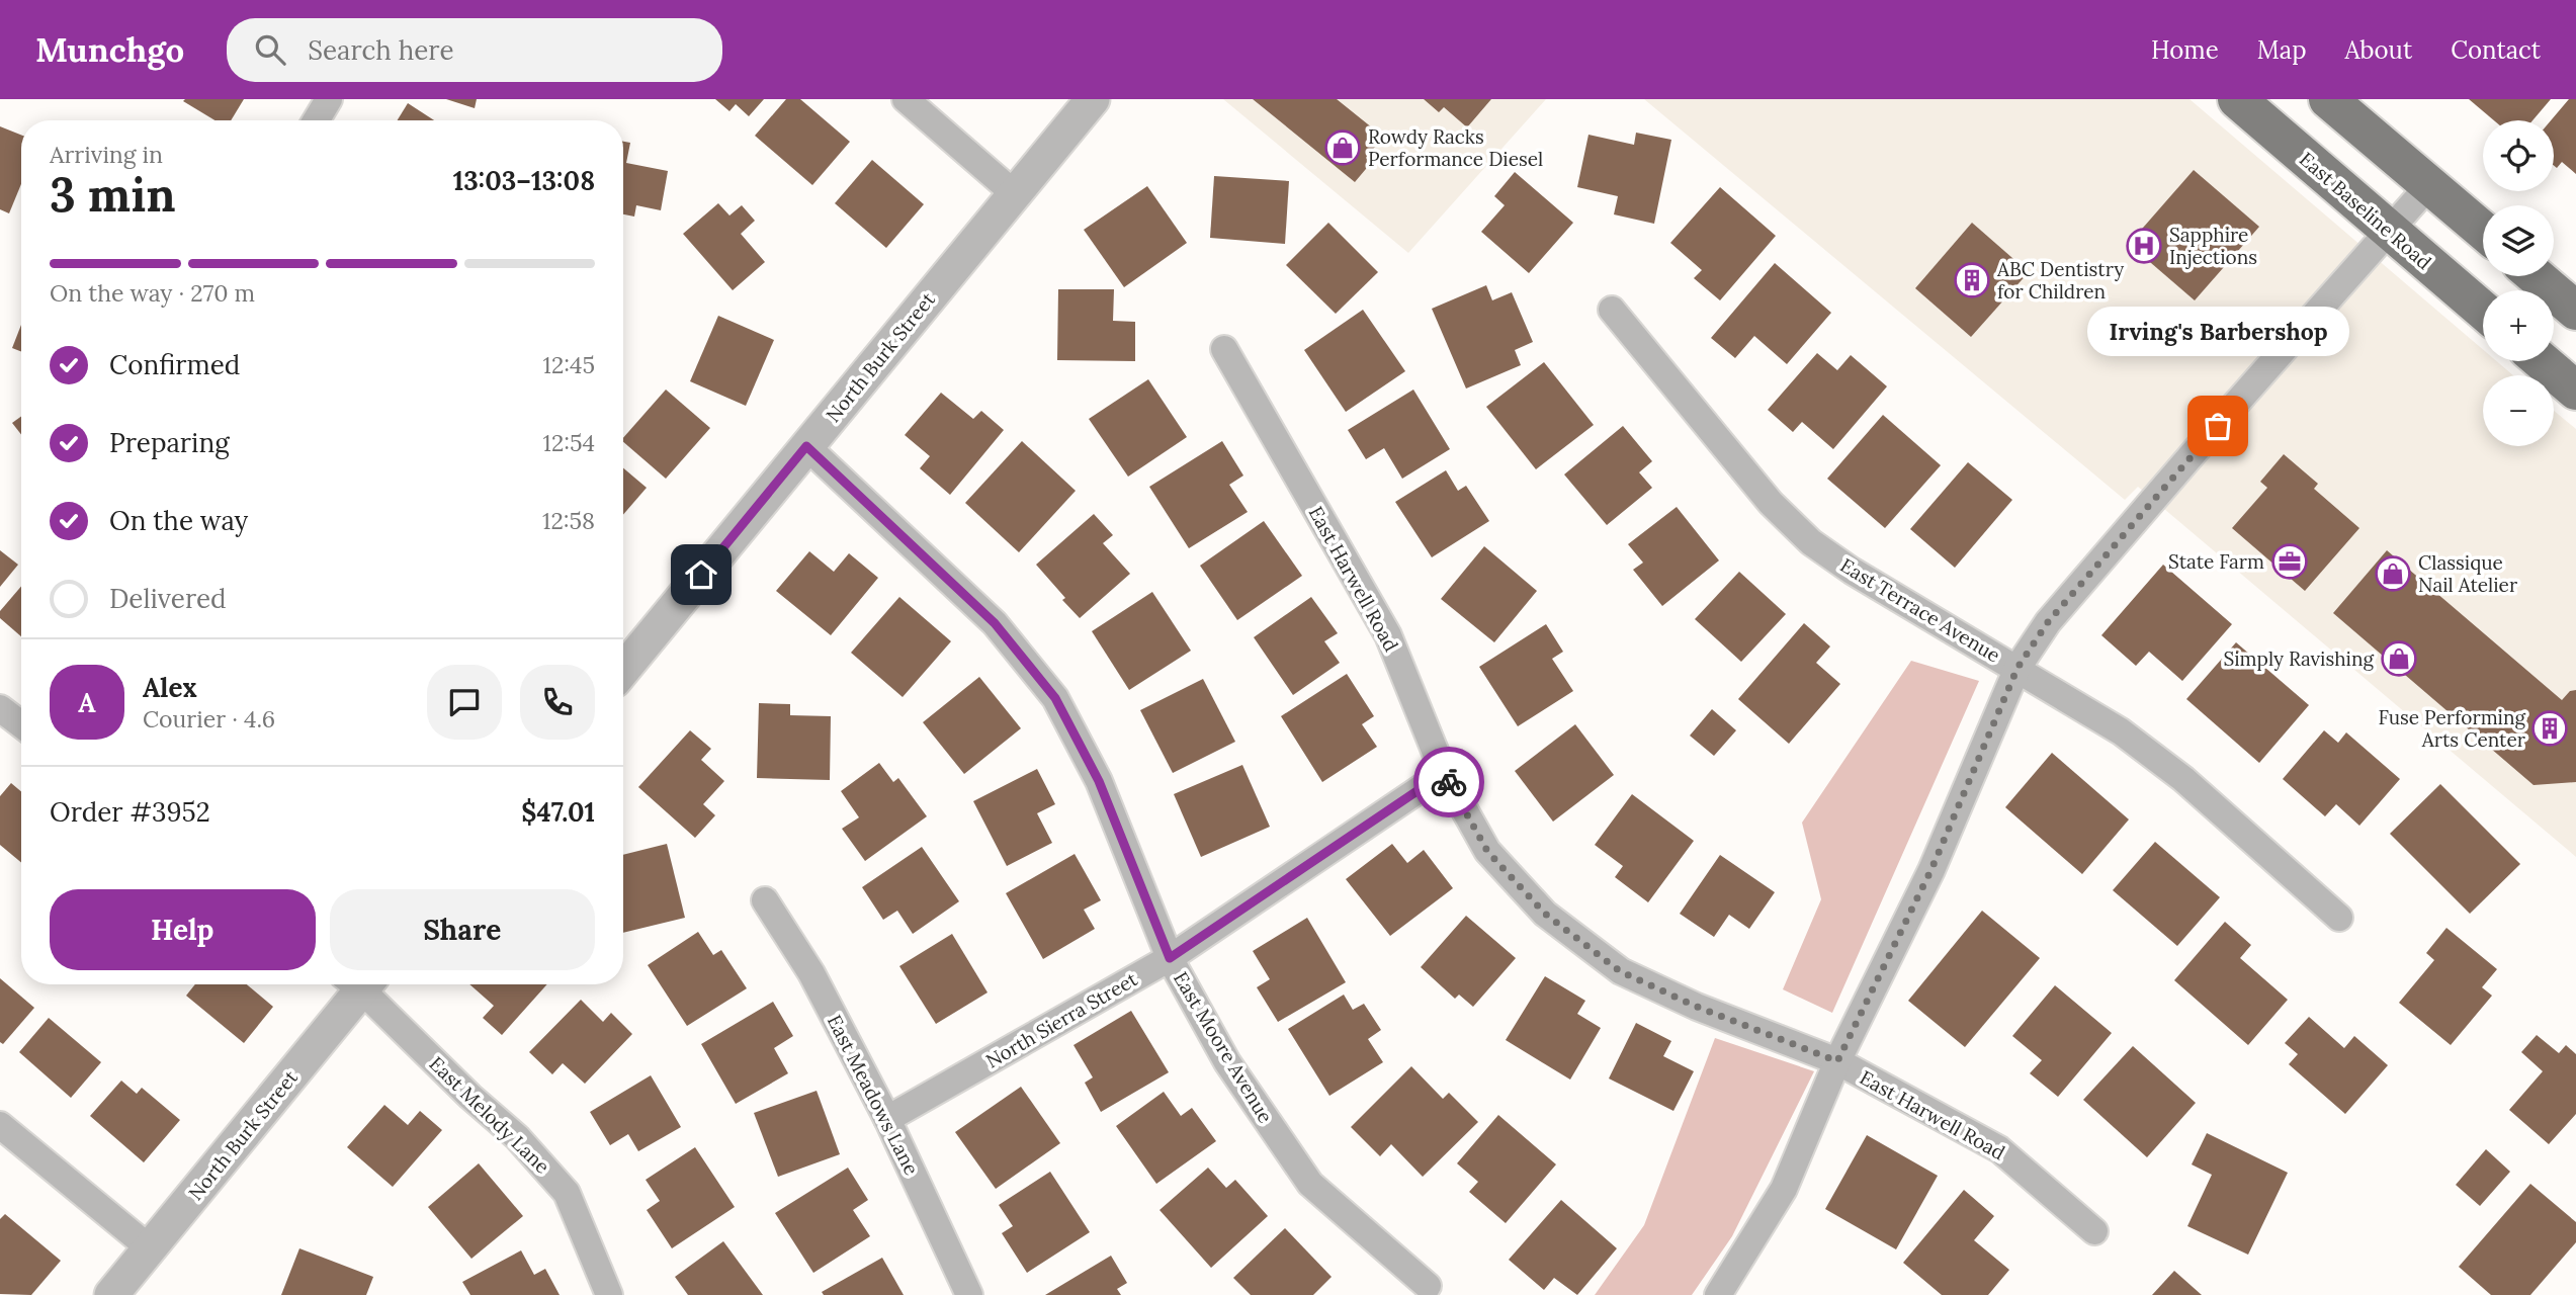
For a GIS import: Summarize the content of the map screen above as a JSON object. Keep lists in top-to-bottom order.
{
  "streets": {
    "main road": ["East Baseline Road"],
    "street": [
      "North Burk Street",
      "East Harwell Road",
      "East Terrace Avenue",
      "North Sierra Street",
      "East Moore Avenue",
      "East Meadows Lane",
      "East Melody Lane"
    ]
  },
  "crossings": [
    ["North Burk Street", "East Moore Avenue"],
    ["East Harwell Road", "North Sierra Street"],
    ["North Sierra Street", "East Moore Avenue"],
    ["North Sierra Street", "East Meadows Lane"]
  ],
  "places": {
    "shop": ["Rowdy Racks Performance Diesel", "Classique Nail Atelier", "Simply Ravishing"],
    "hospital": ["Sapphire Injections"],
    "building": ["ABC Dentistry for Children", "Fuse Performing Arts Center"],
    "other": ["Irving's Barbershop"],
    "office": ["State Farm"]
  },
  "page": {
    "header": "Munchgo",
    "search": "Search here",
    "nav": [
      "Home",
      "Map",
      "About",
      "Contact"
    ],
    "map_buttons": ["+", "−"],
    "heading": ["3 min", "Arriving in", "13:03–13:08"],
    "panel": [
      "Alex",
      "Courier · 4.6",
      "Order #3952",
      "$47.01"
    ],
    "bar": "On the way · 270 m",
    "bubble": "Irving's Barbershop",
    "list": [
      ["Confirmed", "12:45"],
      ["Preparing", "12:54"],
      ["On the way", "12:58"],
      "Delivered"
    ],
    "round": "A",
    "buttons": ["Help", "Share"]
  }
}
